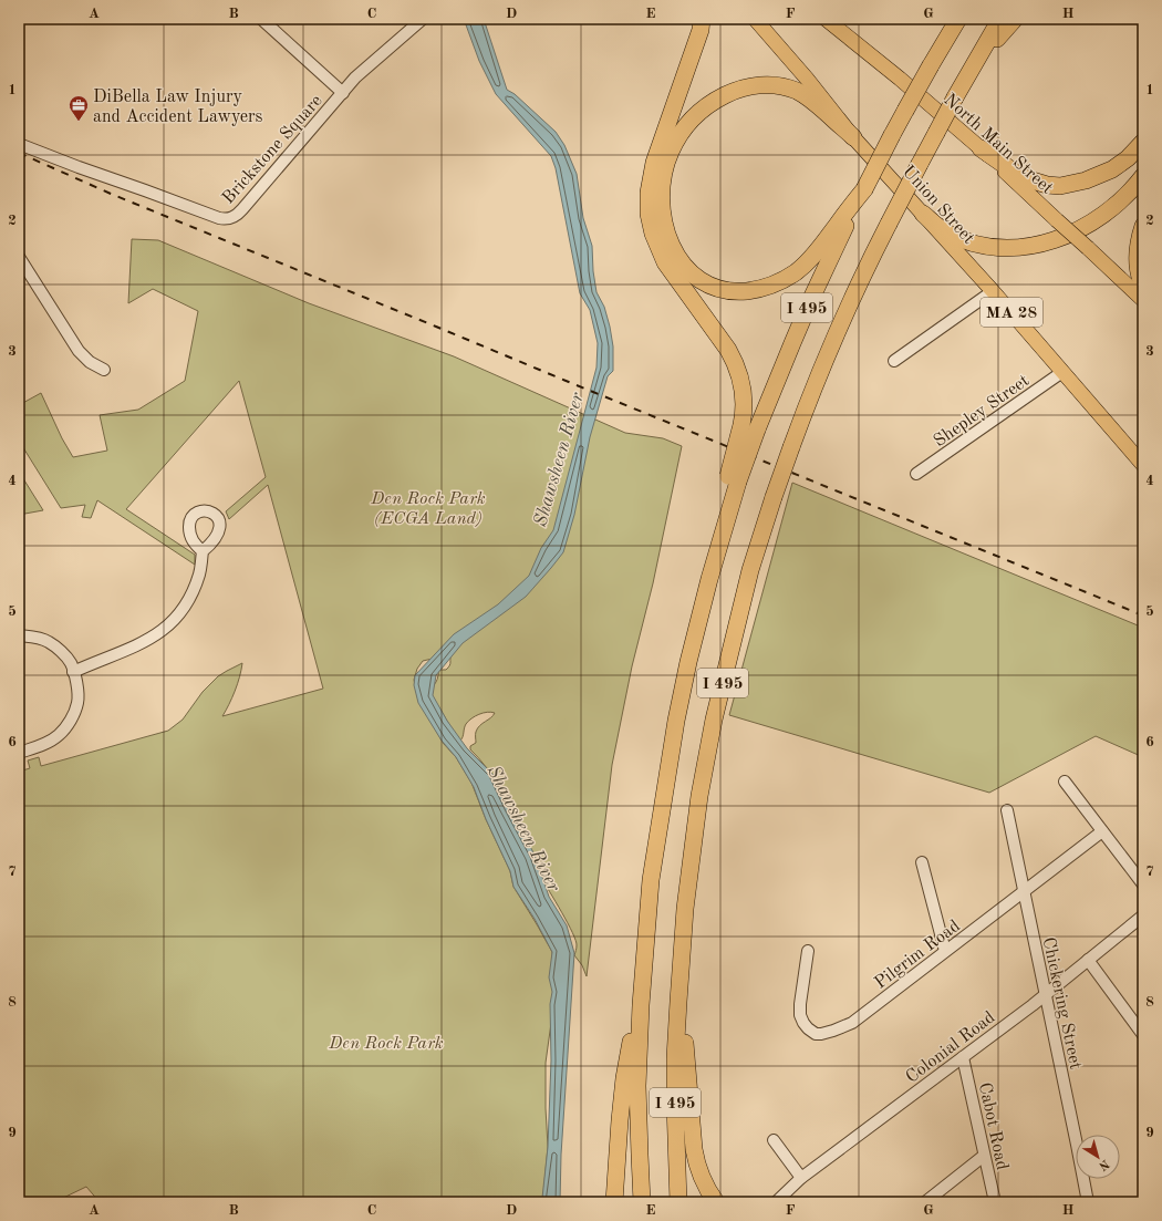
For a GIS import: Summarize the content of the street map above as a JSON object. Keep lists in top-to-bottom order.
{
  "streets": {
    "highway": ["I 495"],
    "main road": ["North Main Street", "Union Street", "MA 28"],
    "street": [
      "Brickstone Square",
      "Shepley Street",
      "Pilgrim Road",
      "Chickering Street",
      "Colonial Road",
      "Cabot Road"
    ]
  },
  "crossings": [
    ["Union Street", "Shepley Street"],
    ["Pilgrim Road", "Chickering Street"],
    ["Chickering Street", "Colonial Road"],
    ["Colonial Road", "Cabot Road"]
  ],
  "water": ["Shawsheen River"],
  "parks": ["Den Rock Park (ECGA Land)", "Den Rock Park"],
  "places": {
    "office": ["DiBella Law Injury and Accident Lawyers"]
  },
  "north": "bottom right",
  "grid": {
    "columns": [
      "A",
      "B",
      "C",
      "D",
      "E",
      "F",
      "G",
      "H"
    ],
    "rows": [
      "1",
      "2",
      "3",
      "4",
      "5",
      "6",
      "7",
      "8",
      "9"
    ]
  }
}
